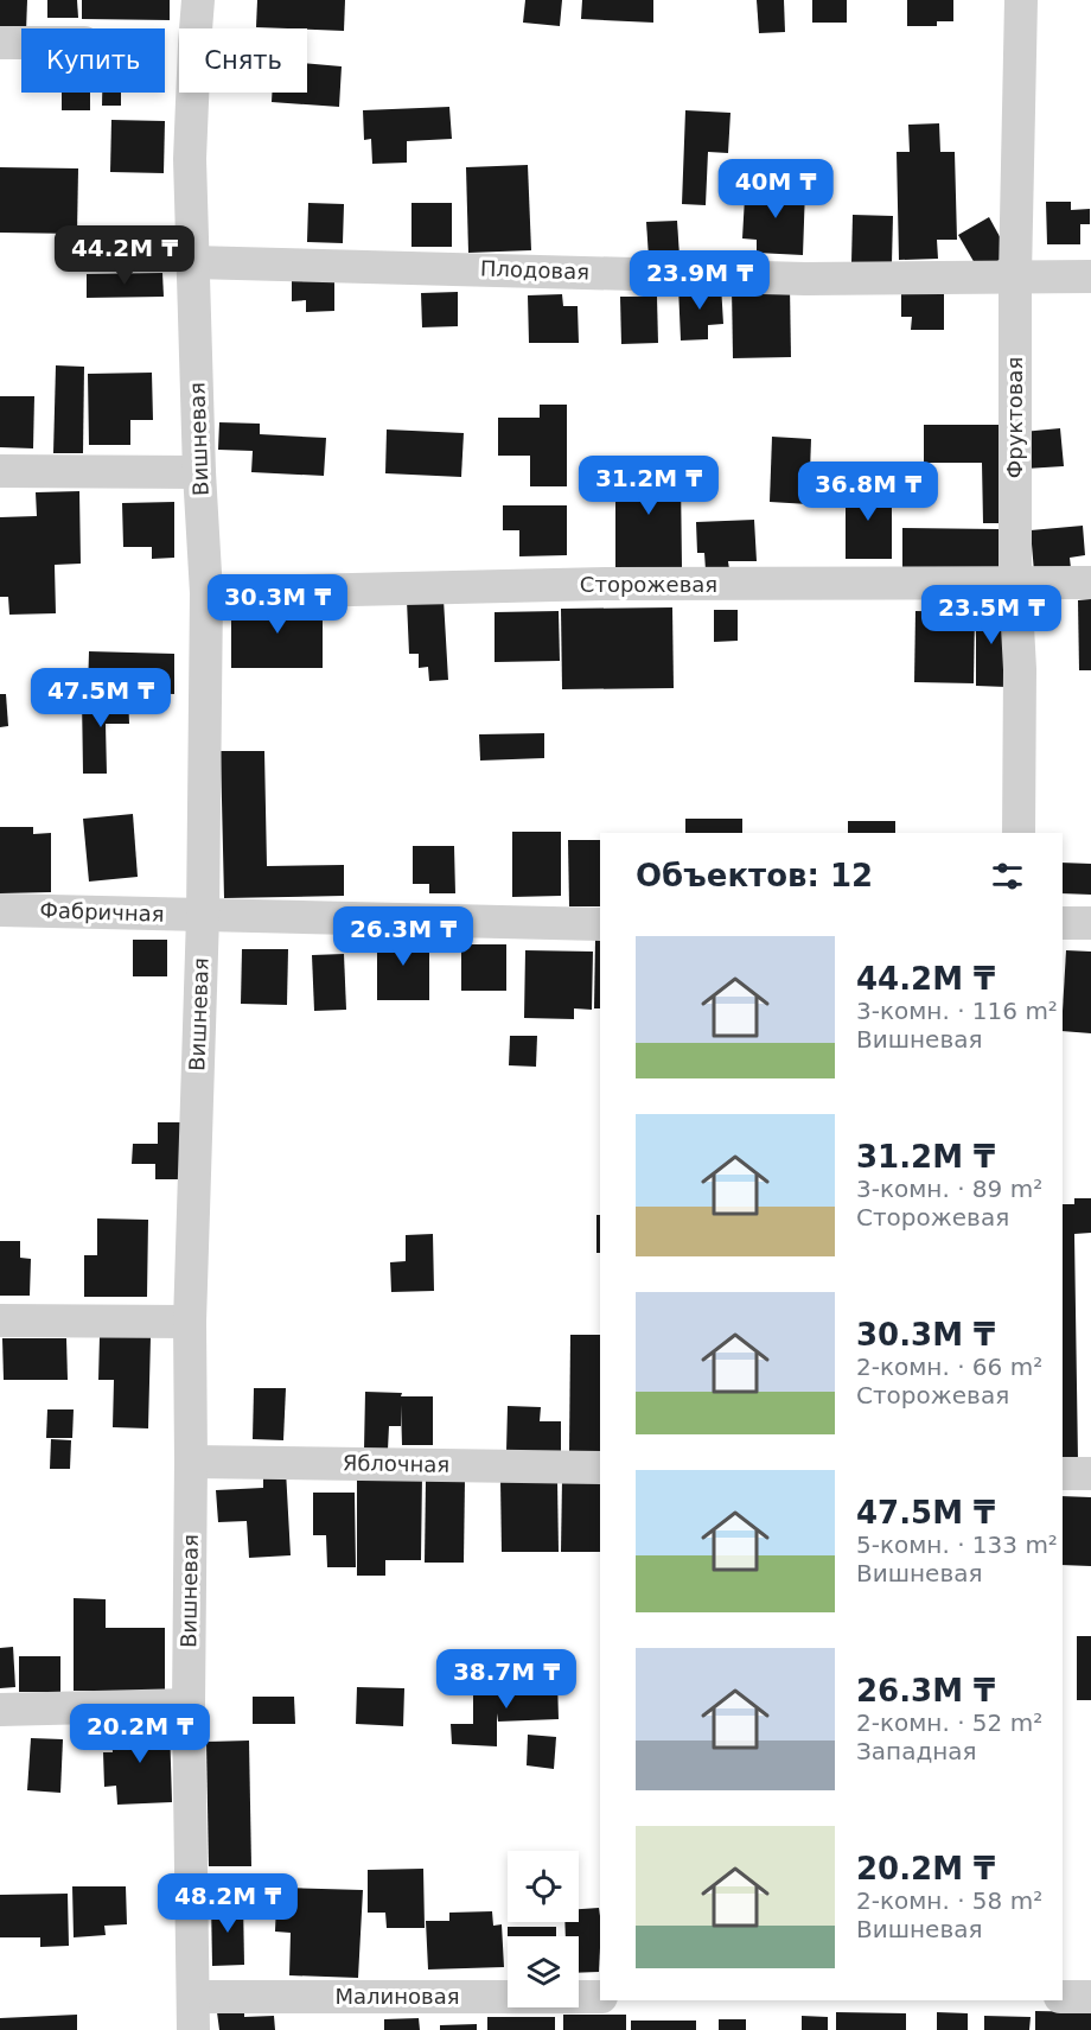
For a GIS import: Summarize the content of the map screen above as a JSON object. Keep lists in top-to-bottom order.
{
  "streets": {
    "street": [
      "Плодовая",
      "Фруктовая",
      "Вишневая",
      "Сторожевая",
      "Фабричная",
      "Яблочная",
      "Малиновая"
    ]
  },
  "crossings": [
    ["Плодовая", "Фруктовая"],
    ["Плодовая", "Вишневая"],
    ["Фруктовая", "Сторожевая"],
    ["Вишневая", "Сторожевая"],
    ["Вишневая", "Фабричная"],
    ["Вишневая", "Яблочная"],
    ["Вишневая", "Малиновая"]
  ],
  "page": {
    "chip": ["Купить", "Снять"],
    "price": [
      "40M ₸",
      "44.2M ₸",
      "23.9M ₸",
      "31.2M ₸",
      "36.8M ₸",
      "30.3M ₸",
      "23.5M ₸",
      "47.5M ₸",
      "26.3M ₸",
      "38.7M ₸",
      "20.2M ₸",
      "48.2M ₸"
    ],
    "heading": "Объектов: 12",
    "list": [
      {
        "name": "44.2M ₸",
        "note": "3-комн. · 116 m² · Вишневая"
      },
      {
        "name": "31.2M ₸",
        "note": "3-комн. · 89 m² · Сторожевая"
      },
      {
        "name": "30.3M ₸",
        "note": "2-комн. · 66 m² · Сторожевая"
      },
      {
        "name": "47.5M ₸",
        "note": "5-комн. · 133 m² · Вишневая"
      },
      {
        "name": "26.3M ₸",
        "note": "2-комн. · 52 m² · Западная"
      },
      {
        "name": "20.2M ₸",
        "note": "2-комн. · 58 m² · Вишневая"
      }
    ]
  }
}
